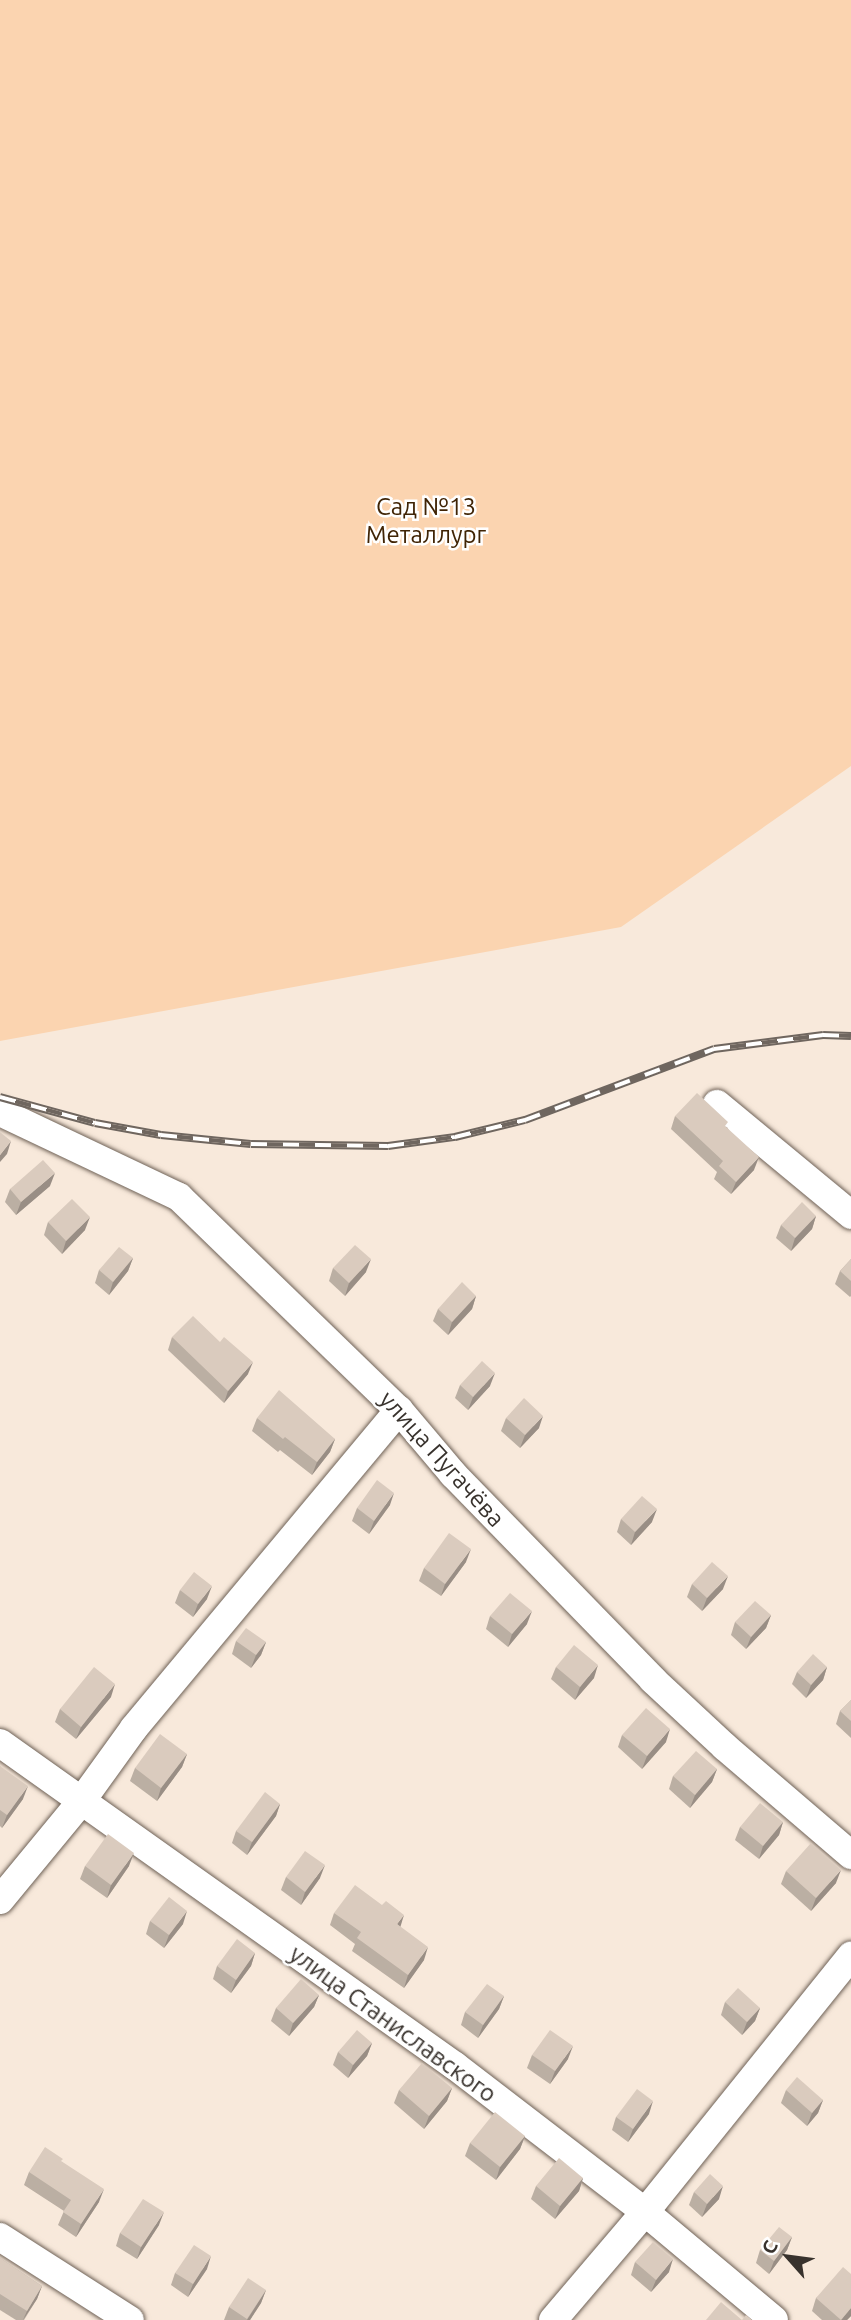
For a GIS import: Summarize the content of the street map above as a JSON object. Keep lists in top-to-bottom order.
{
  "streets": {
    "street": ["улица Пугачёва", "улица Станиславского"]
  },
  "parks": ["Сад №13 Металлург"],
  "north": "top left"
}
